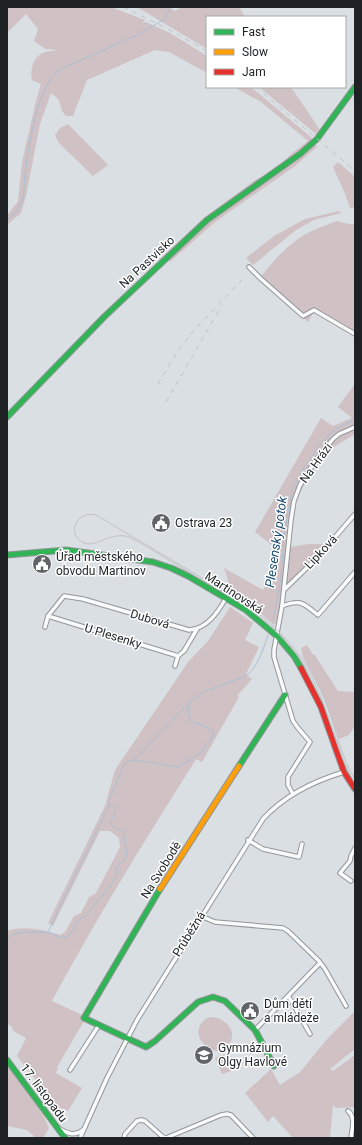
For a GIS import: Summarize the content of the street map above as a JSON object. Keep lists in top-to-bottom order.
{
  "streets": {
    "street": [
      "Na Pastvisko",
      "Na Hrázi",
      "Lipková",
      "Martinovská",
      "Dubová",
      "U Plesenky",
      "Na Svobodě",
      "Průběžná",
      "17. listopadu"
    ]
  },
  "crossings": [
    ["Na Hrázi", "Lipková"],
    ["Na Hrázi", "Martinovská"],
    ["Martinovská", "Průběžná"],
    ["Dubová", "U Plesenky"],
    ["Na Svobodě", "Průběžná"]
  ],
  "water": ["Plesenský potok"],
  "places": {
    "public building": ["Ostrava 23", "Úřad městského obvodu Martinov", "Dům dětí a mládeže"],
    "school or university": ["Gymnázium Olgy Havlové"]
  },
  "legend": ["Fast", "Slow", "Jam"]
}
